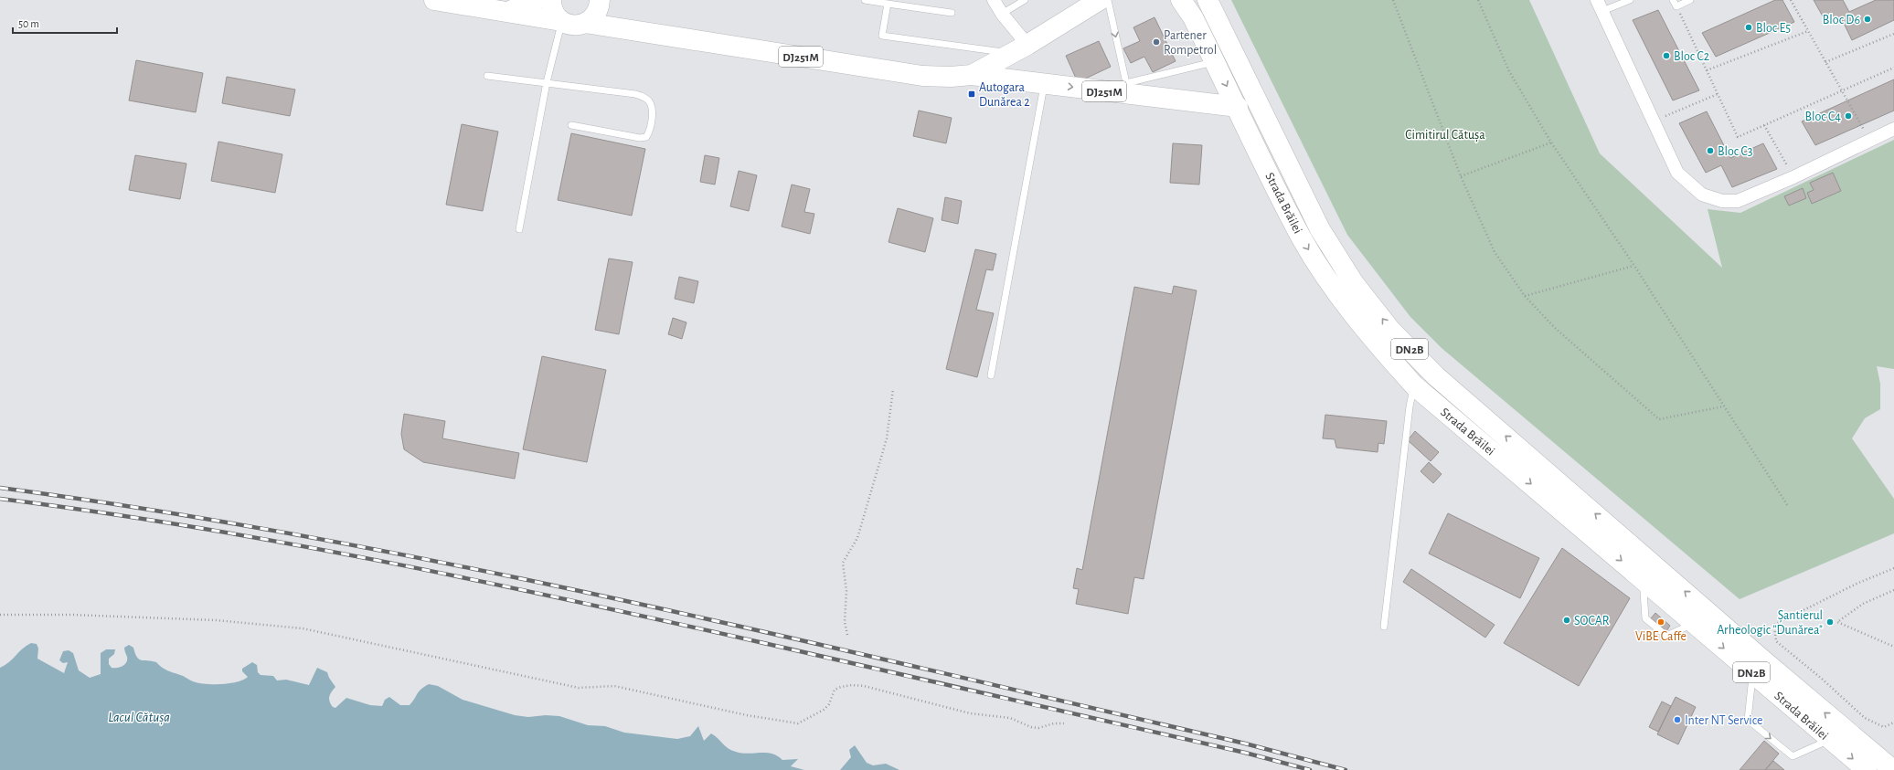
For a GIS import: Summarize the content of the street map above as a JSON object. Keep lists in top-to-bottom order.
{
  "streets": {
    "highway": ["DJ251M", "Strada Brăilei", "DN2B"]
  },
  "crossings": [
    ["DJ251M", "Strada Brăilei"]
  ],
  "water": ["Lacul Cătușa"],
  "parks": ["Cimitirul Cătușa"],
  "places": {
    "other": [
      "Bloc D6",
      "Bloc E5",
      "Partener Rompetrol",
      "Bloc C2",
      "Bloc C4",
      "Bloc C3",
      "SOCAR",
      "ViBE Caffe",
      "Șantierul Arheologic \"Dunărea\"",
      "Inter NT Service"
    ],
    "transit": ["Autogara Dunărea 2"]
  },
  "scale_bar": "50 m"
}
